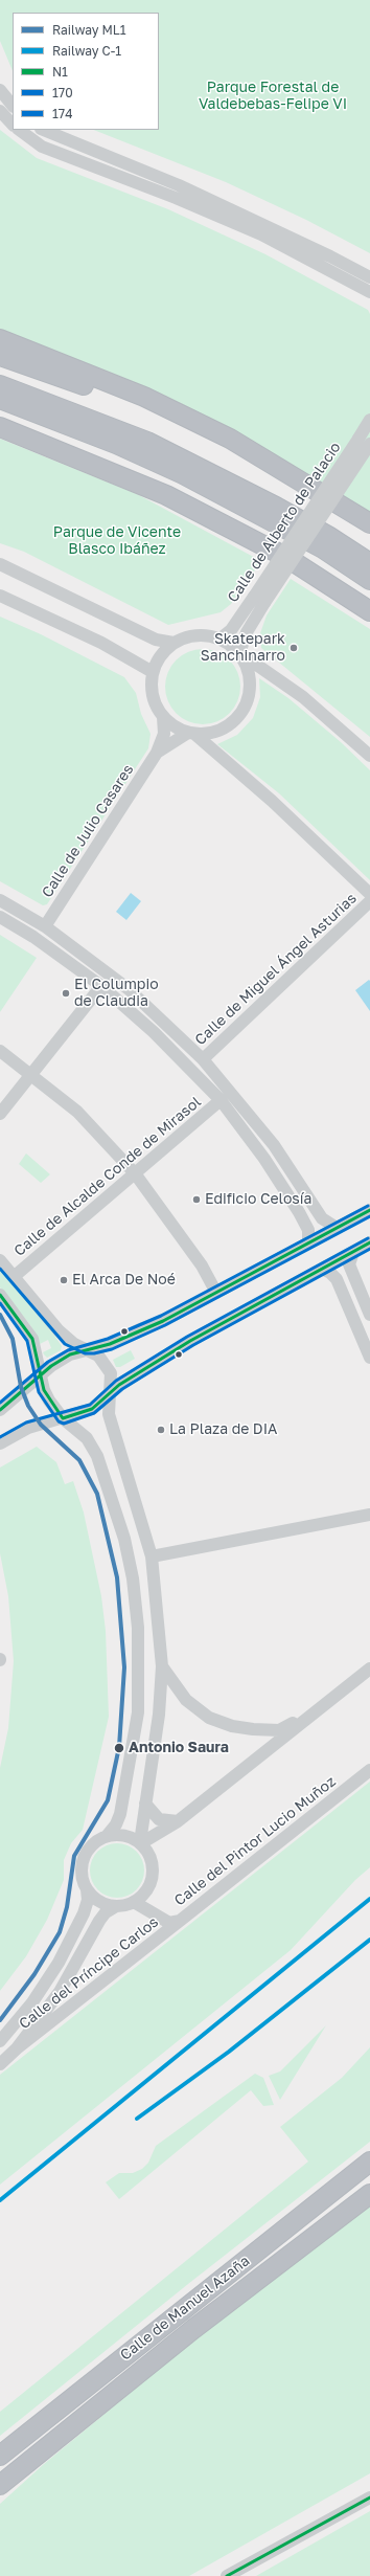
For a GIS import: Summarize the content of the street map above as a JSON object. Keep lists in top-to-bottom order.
{
  "streets": {
    "highway": ["Calle de Manuel Azaña"],
    "street": [
      "Calle de Alberto de Palacio",
      "Calle de Julio Casares",
      "Calle de Miguel Ángel Asturias",
      "Calle de Alcalde Conde de Mirasol",
      "Calle del Pintor Lucio Muñoz",
      "Calle del Príncipe Carlos"
    ]
  },
  "crossings": [
    ["Calle de Alberto de Palacio", "Calle de Julio Casares"],
    ["Calle del Pintor Lucio Muñoz", "Calle del Príncipe Carlos"]
  ],
  "parks": ["Parque Forestal de Valdebebas-Felipe VI", "Parque de Vicente Blasco Ibáñez"],
  "places": [
    "Skatepark Sanchinarro",
    "El Columpio de Claudia",
    "Edificio Celosía",
    "El Arca De Noé",
    "La Plaza de DIA",
    "Antonio Saura"
  ],
  "lines": [
    "transit line 174",
    "transit line N1",
    "transit line 170",
    "rail line ML1",
    "rail line C-1"
  ],
  "legend": [
    "Railway ML1",
    "Railway C-1",
    "N1",
    "170",
    "174"
  ]
}
